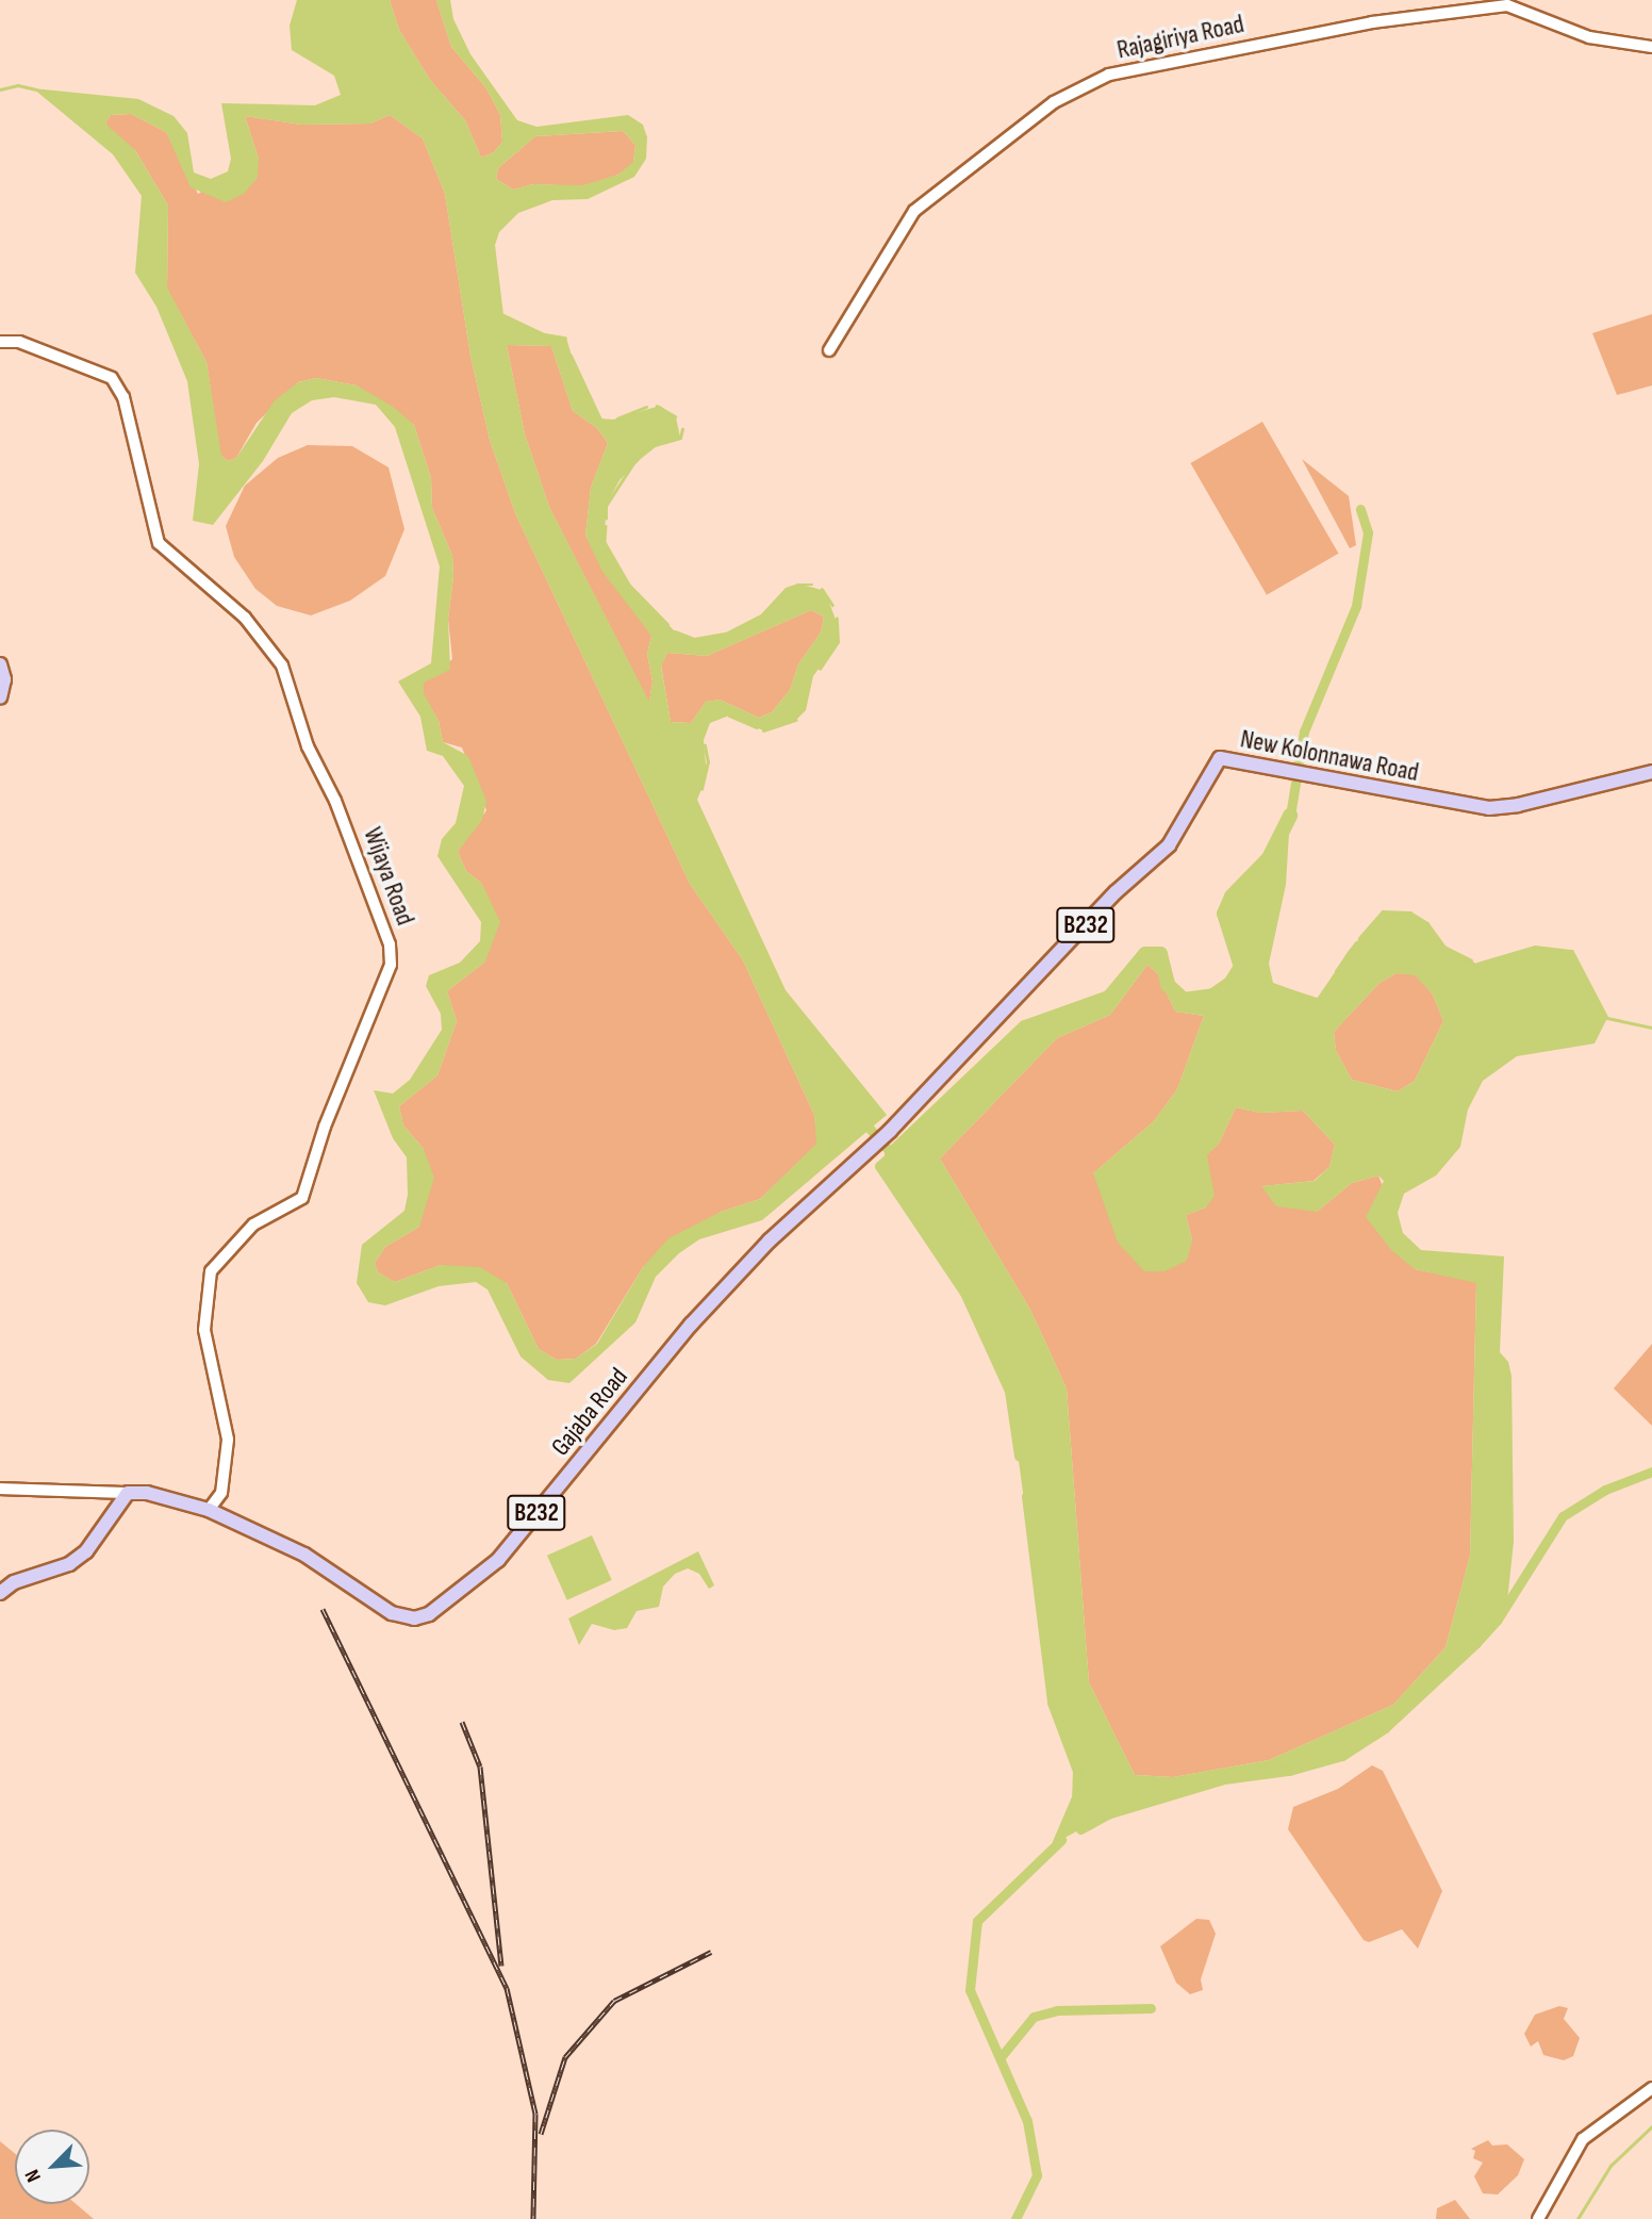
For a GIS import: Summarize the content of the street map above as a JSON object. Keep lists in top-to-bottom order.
{
  "streets": {
    "main road": ["New Kolonnawa Road", "B232", "Gajaba Road"],
    "street": ["Rajagiriya Road", "Wijaya Road"]
  },
  "crossings": [
    ["New Kolonnawa Road", "Gajaba Road"],
    ["Wijaya Road", "Gajaba Road"]
  ],
  "north": "bottom left"
}
